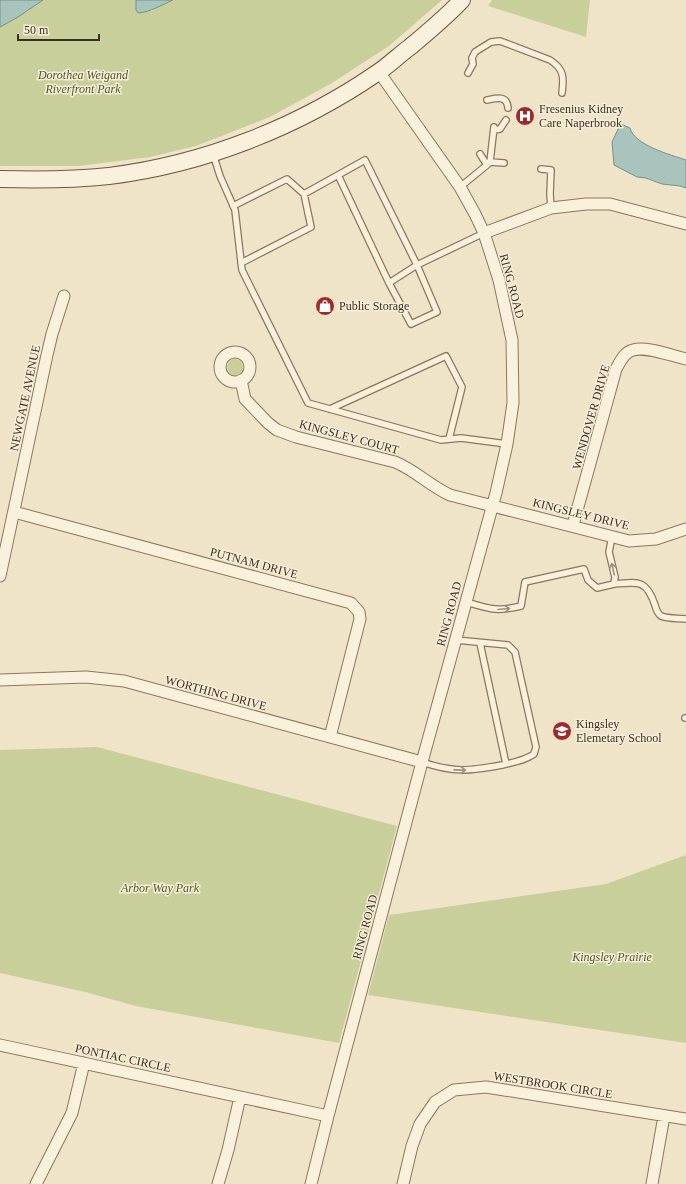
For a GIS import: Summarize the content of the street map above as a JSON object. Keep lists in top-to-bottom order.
{
  "streets": {
    "street": [
      "RING ROAD",
      "NEWGATE AVENUE",
      "WENDOVER DRIVE",
      "KINGSLEY COURT",
      "KINGSLEY DRIVE",
      "PUTNAM DRIVE",
      "WORTHING DRIVE",
      "PONTIAC CIRCLE",
      "WESTBROOK CIRCLE"
    ]
  },
  "crossings": [
    ["RING ROAD", "KINGSLEY COURT"],
    ["RING ROAD", "KINGSLEY DRIVE"],
    ["RING ROAD", "WORTHING DRIVE"],
    ["RING ROAD", "PONTIAC CIRCLE"],
    ["NEWGATE AVENUE", "PUTNAM DRIVE"],
    ["WENDOVER DRIVE", "KINGSLEY DRIVE"],
    ["KINGSLEY COURT", "KINGSLEY DRIVE"],
    ["PUTNAM DRIVE", "WORTHING DRIVE"]
  ],
  "parks": ["Dorothea Weigand Riverfront Park", "Arbor Way Park", "Kingsley Prairie"],
  "places": {
    "hospital": ["Fresenius Kidney Care Naperbrook"],
    "shop": ["Public Storage"],
    "school or university": ["Kingsley Elemetary School"]
  },
  "scale_bar": "50 m"
}
